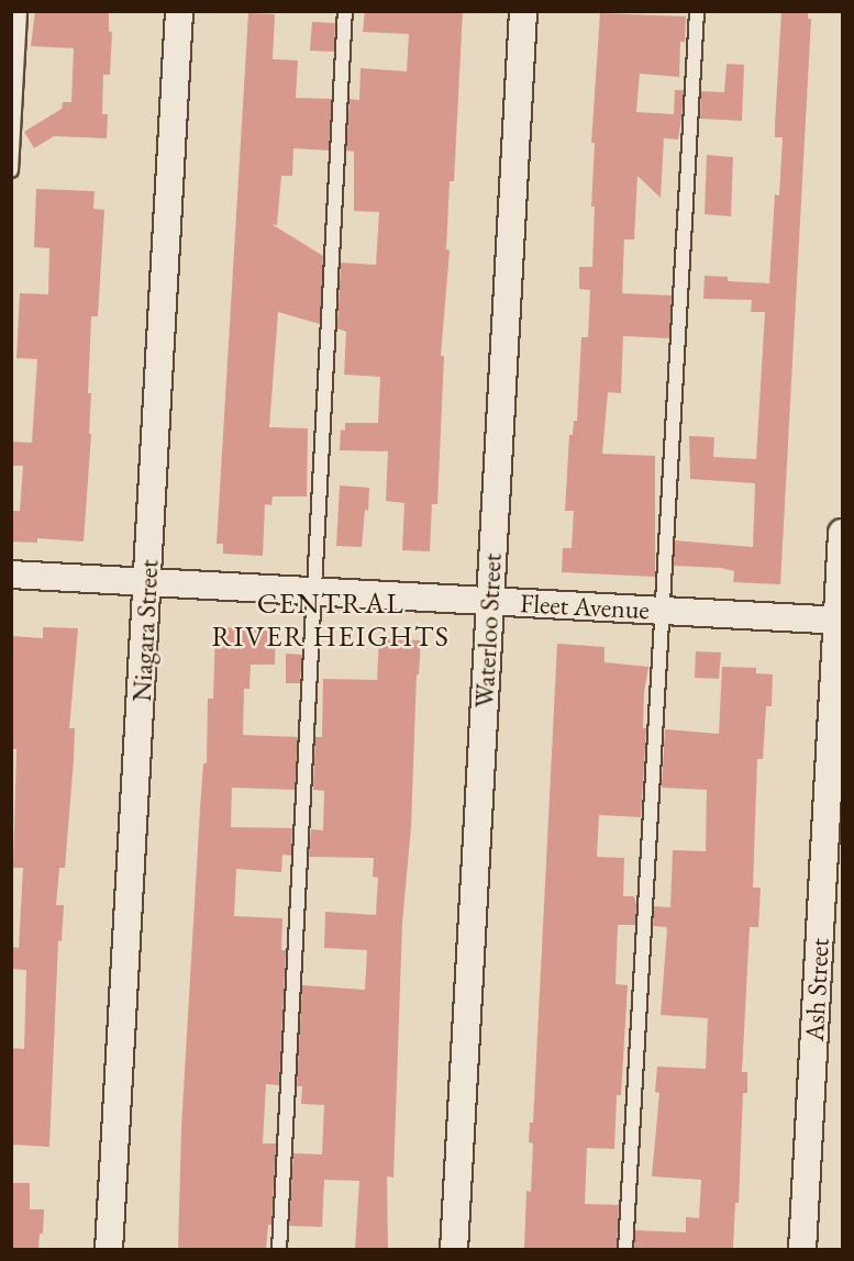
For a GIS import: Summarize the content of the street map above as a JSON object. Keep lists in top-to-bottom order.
{
  "streets": {
    "street": [
      "Fleet Avenue",
      "Niagara Street",
      "Waterloo Street",
      "Ash Street"
    ]
  },
  "crossings": [
    ["Fleet Avenue", "Niagara Street"],
    ["Fleet Avenue", "Waterloo Street"],
    ["Fleet Avenue", "Ash Street"]
  ],
  "districts": ["CENTRAL RIVER HEIGHTS"]
}
